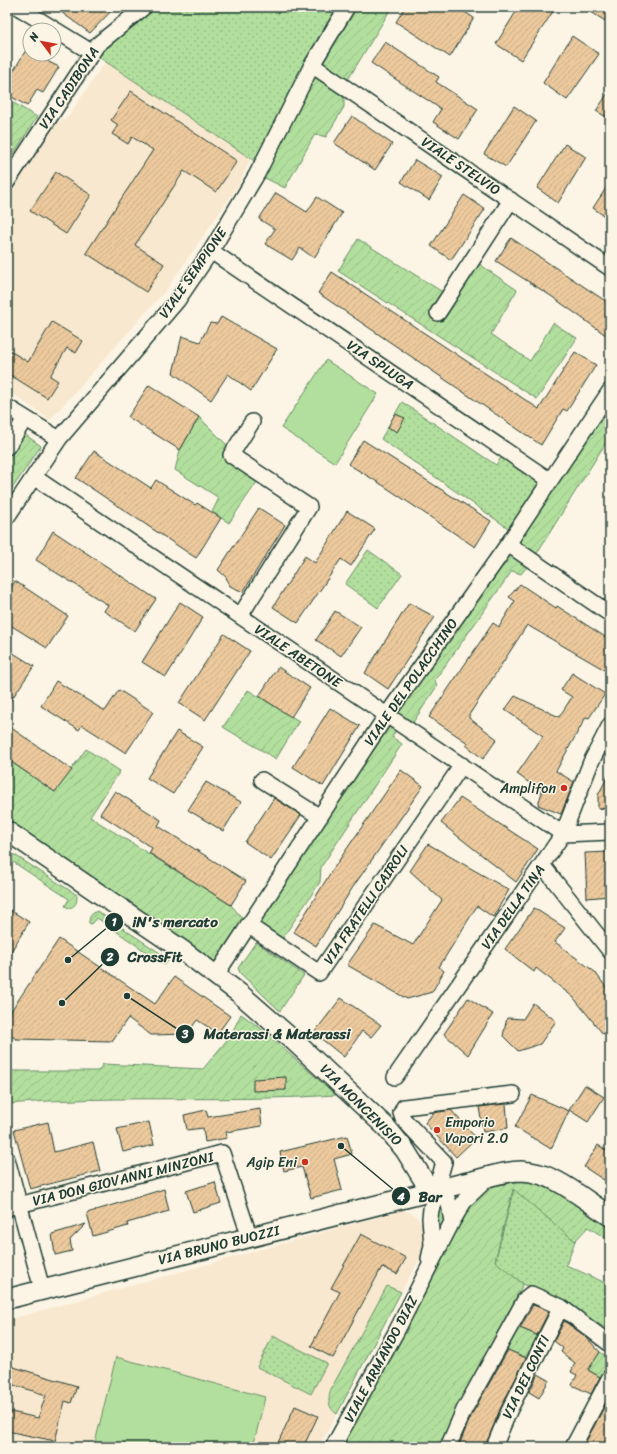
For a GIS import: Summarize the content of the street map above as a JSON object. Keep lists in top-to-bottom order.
{
  "streets": {
    "main road": ["VIA MONCENISIO", "VIA BRUNO BUOZZI"],
    "street": [
      "VIA CADIBONA",
      "VIALE STELVIO",
      "VIALE SEMPIONE",
      "VIA SPLUGA",
      "VIALE ABETONE",
      "VIALE DEL POLACCHINO",
      "VIA FRATELLI CAIROLI",
      "VIA DELLA TINA",
      "VIA DON GIOVANNI MINZONI",
      "VIALE ARMANDO DIAZ",
      "VIA DEI CONTI"
    ]
  },
  "crossings": [
    ["VIALE STELVIO", "VIALE SEMPIONE"],
    ["VIALE SEMPIONE", "VIA SPLUGA"],
    ["VIALE SEMPIONE", "VIALE ABETONE"],
    ["VIA SPLUGA", "VIALE DEL POLACCHINO"],
    ["VIALE ABETONE", "VIALE DEL POLACCHINO"],
    ["VIALE ABETONE", "VIA FRATELLI CAIROLI"],
    ["VIALE ABETONE", "VIA DELLA TINA"],
    ["VIALE DEL POLACCHINO", "VIA FRATELLI CAIROLI"],
    ["VIALE DEL POLACCHINO", "VIA MONCENISIO"],
    ["VIA MONCENISIO", "VIA BRUNO BUOZZI"],
    ["VIA DON GIOVANNI MINZONI", "VIA BRUNO BUOZZI"]
  ],
  "places": [
    "Amplifon",
    "iN's mercato",
    "Materassi & Materassi",
    "CrossFit",
    "Emporio Vapori 2.0",
    "Bar",
    "Agip Eni"
  ],
  "north": "top left"
}
